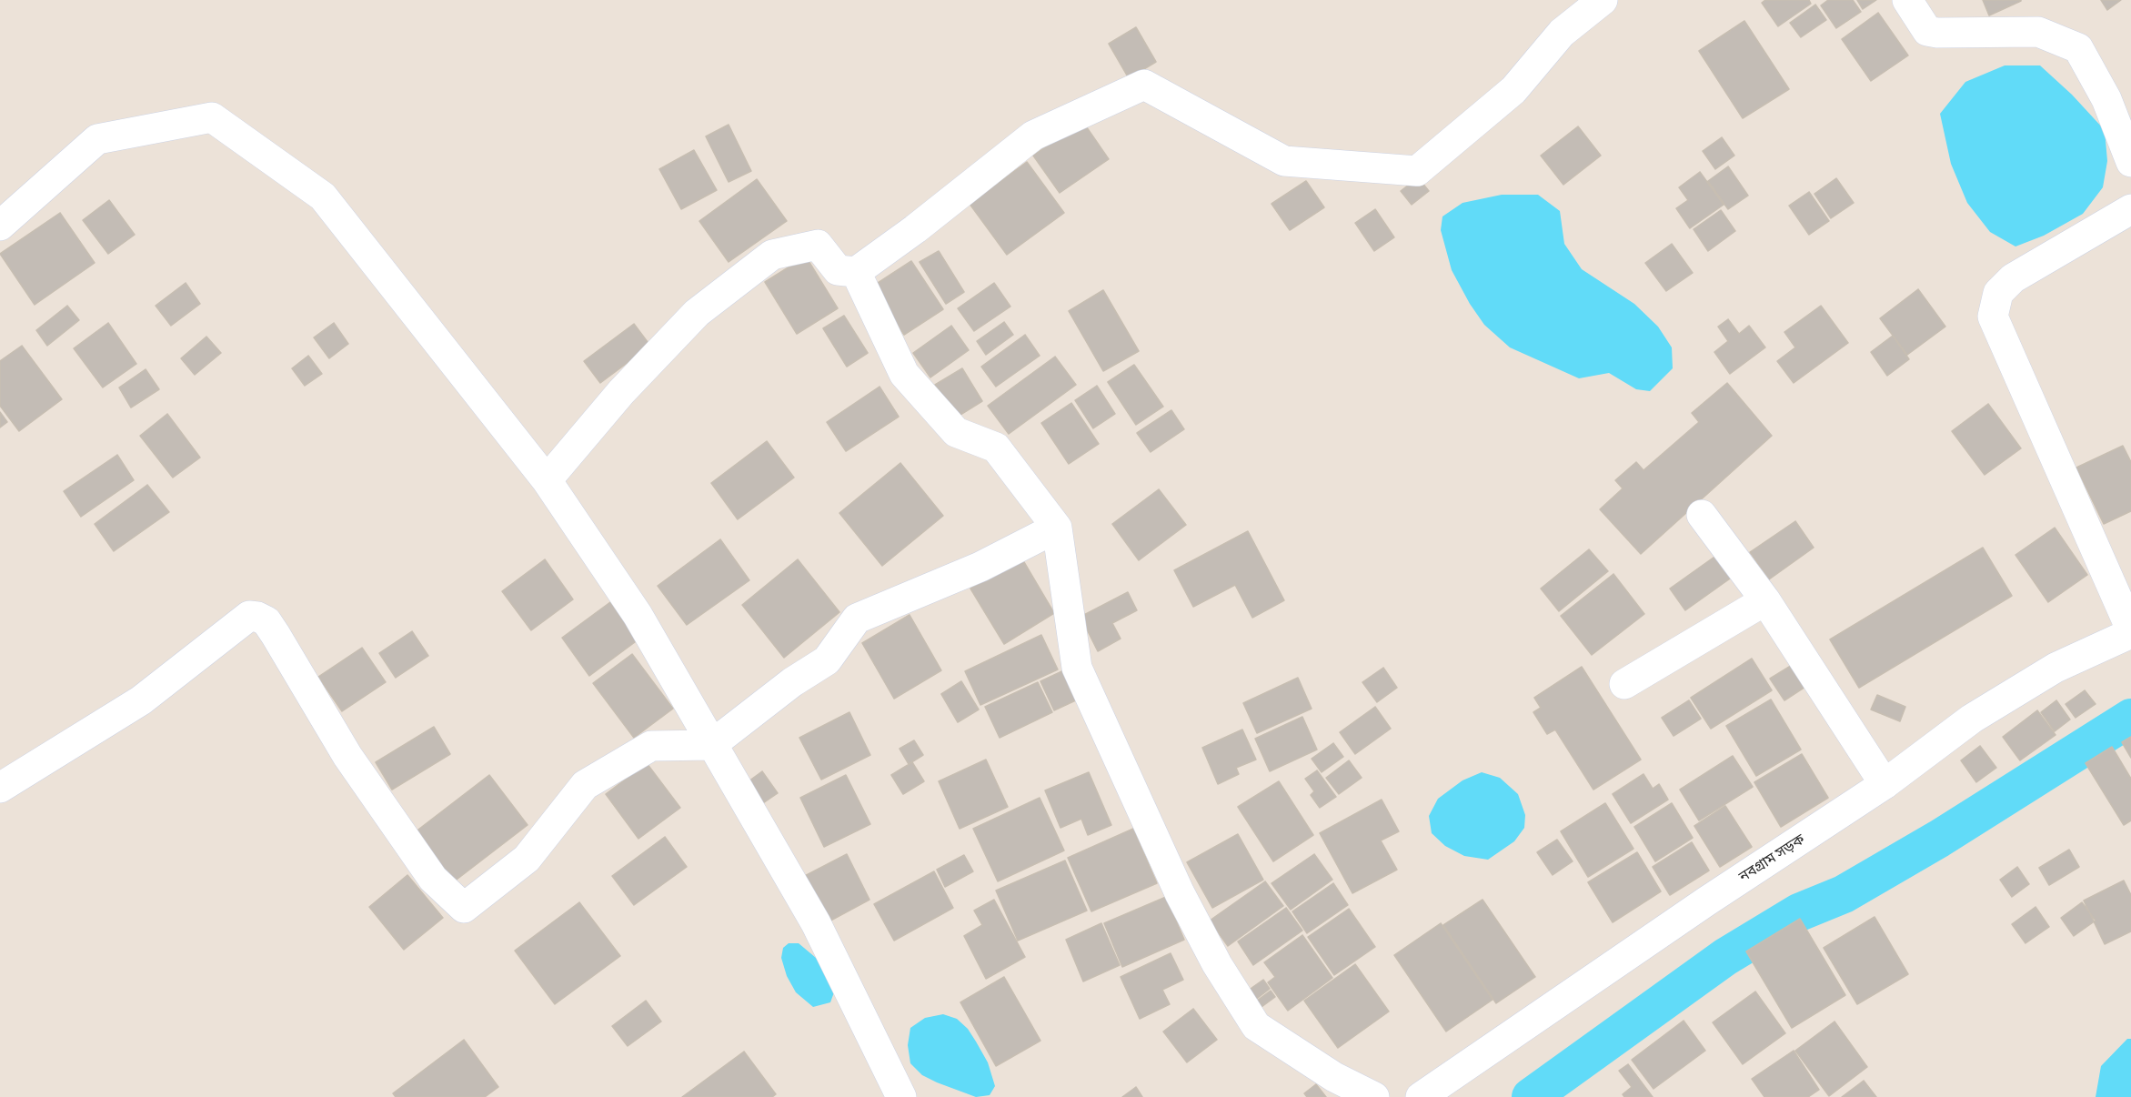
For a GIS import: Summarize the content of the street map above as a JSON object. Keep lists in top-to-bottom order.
{
  "streets": {
    "street": ["নবগ্রাম সড়ক"]
  }
}
